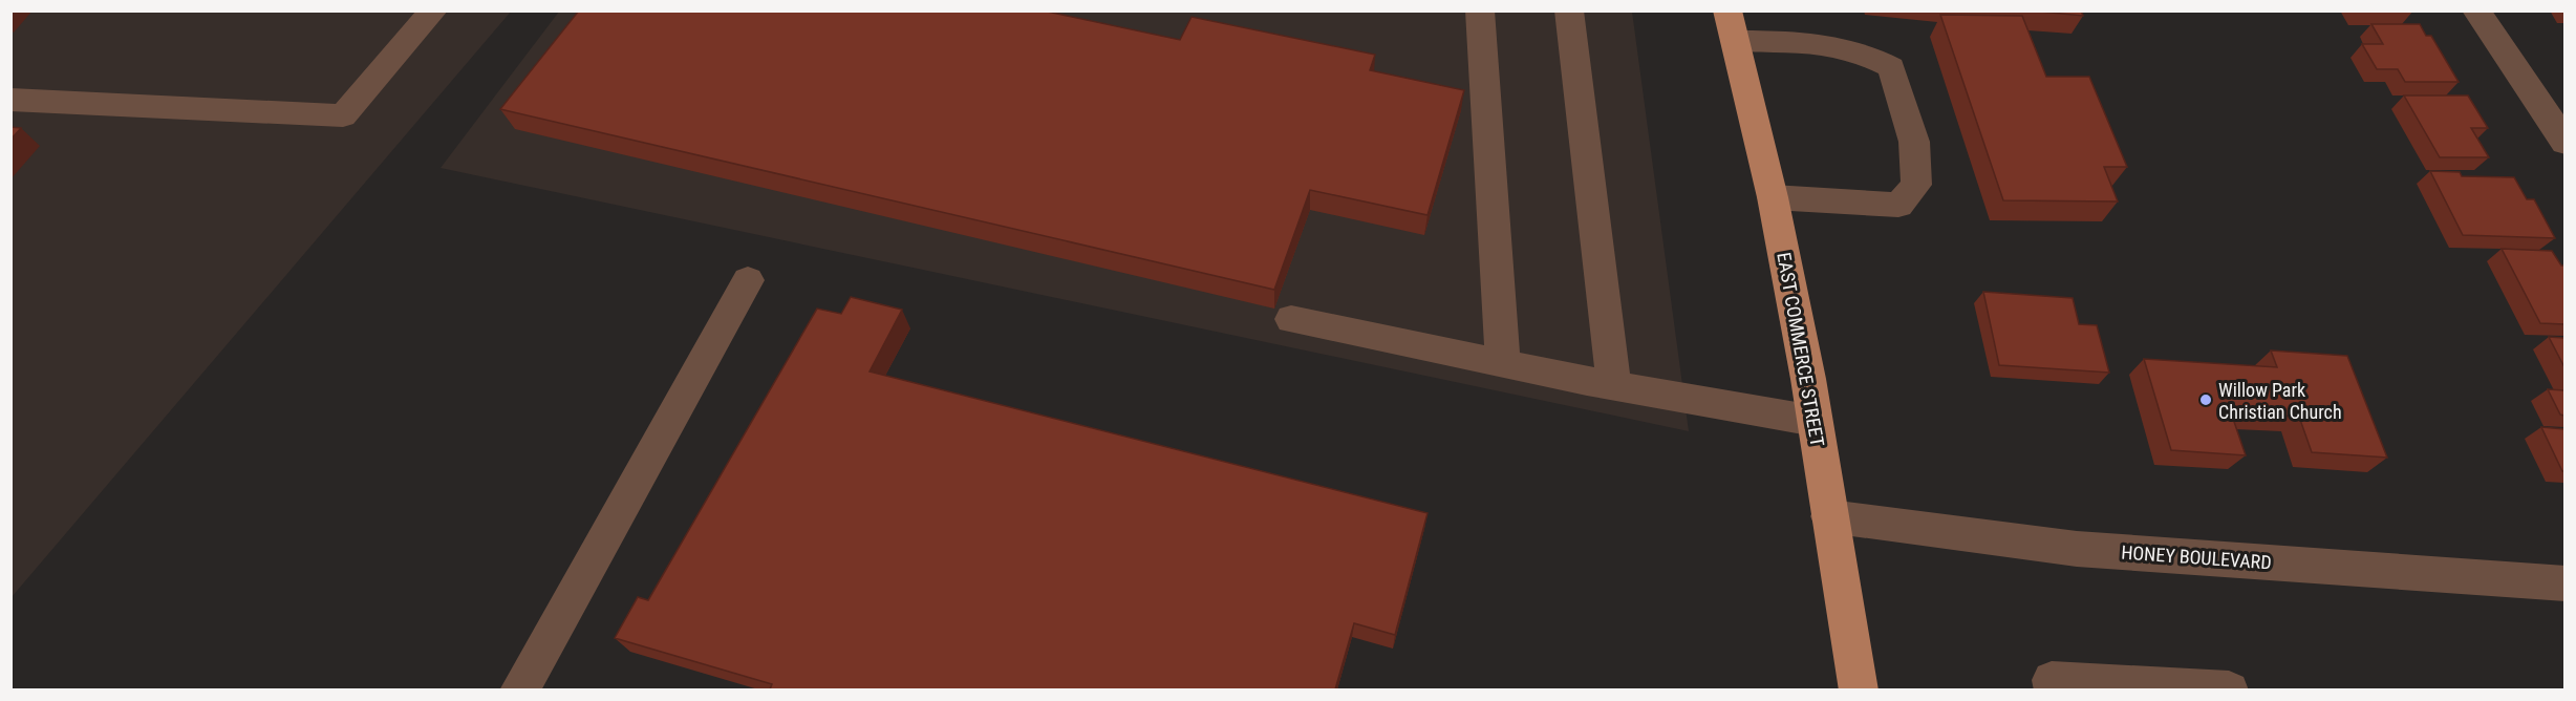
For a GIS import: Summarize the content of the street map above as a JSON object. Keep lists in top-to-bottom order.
{
  "streets": {
    "main road": ["EAST COMMERCE STREET"],
    "street": ["HONEY BOULEVARD"]
  },
  "crossings": [
    ["EAST COMMERCE STREET", "HONEY BOULEVARD"]
  ],
  "places": ["Willow Park Christian Church"]
}
